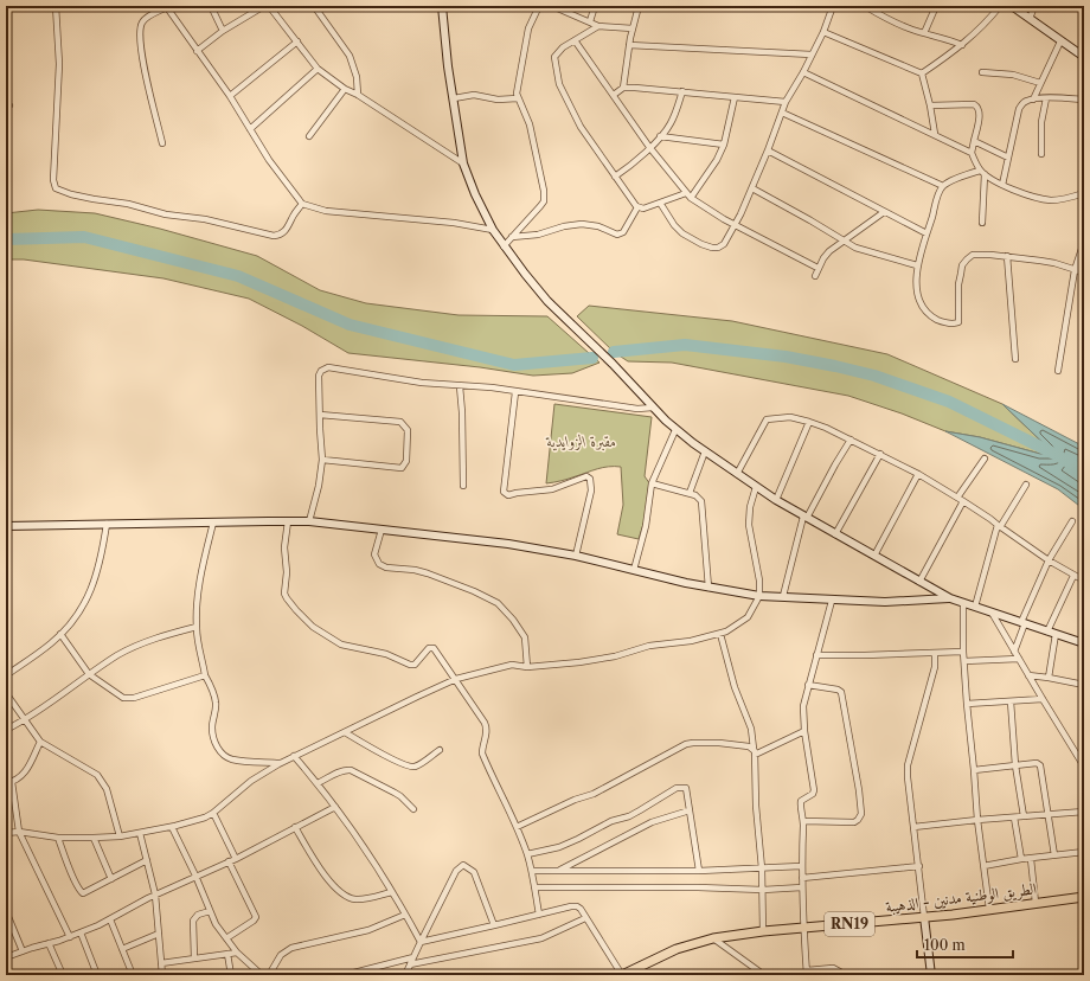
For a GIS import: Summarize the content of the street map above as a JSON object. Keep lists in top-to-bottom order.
{
  "streets": {
    "main road": ["الطريق الوطنية مدنين - الذهيبة", "RN19"]
  },
  "parks": ["مقبرة الزوايدية"],
  "scale_bar": "100 m"
}
